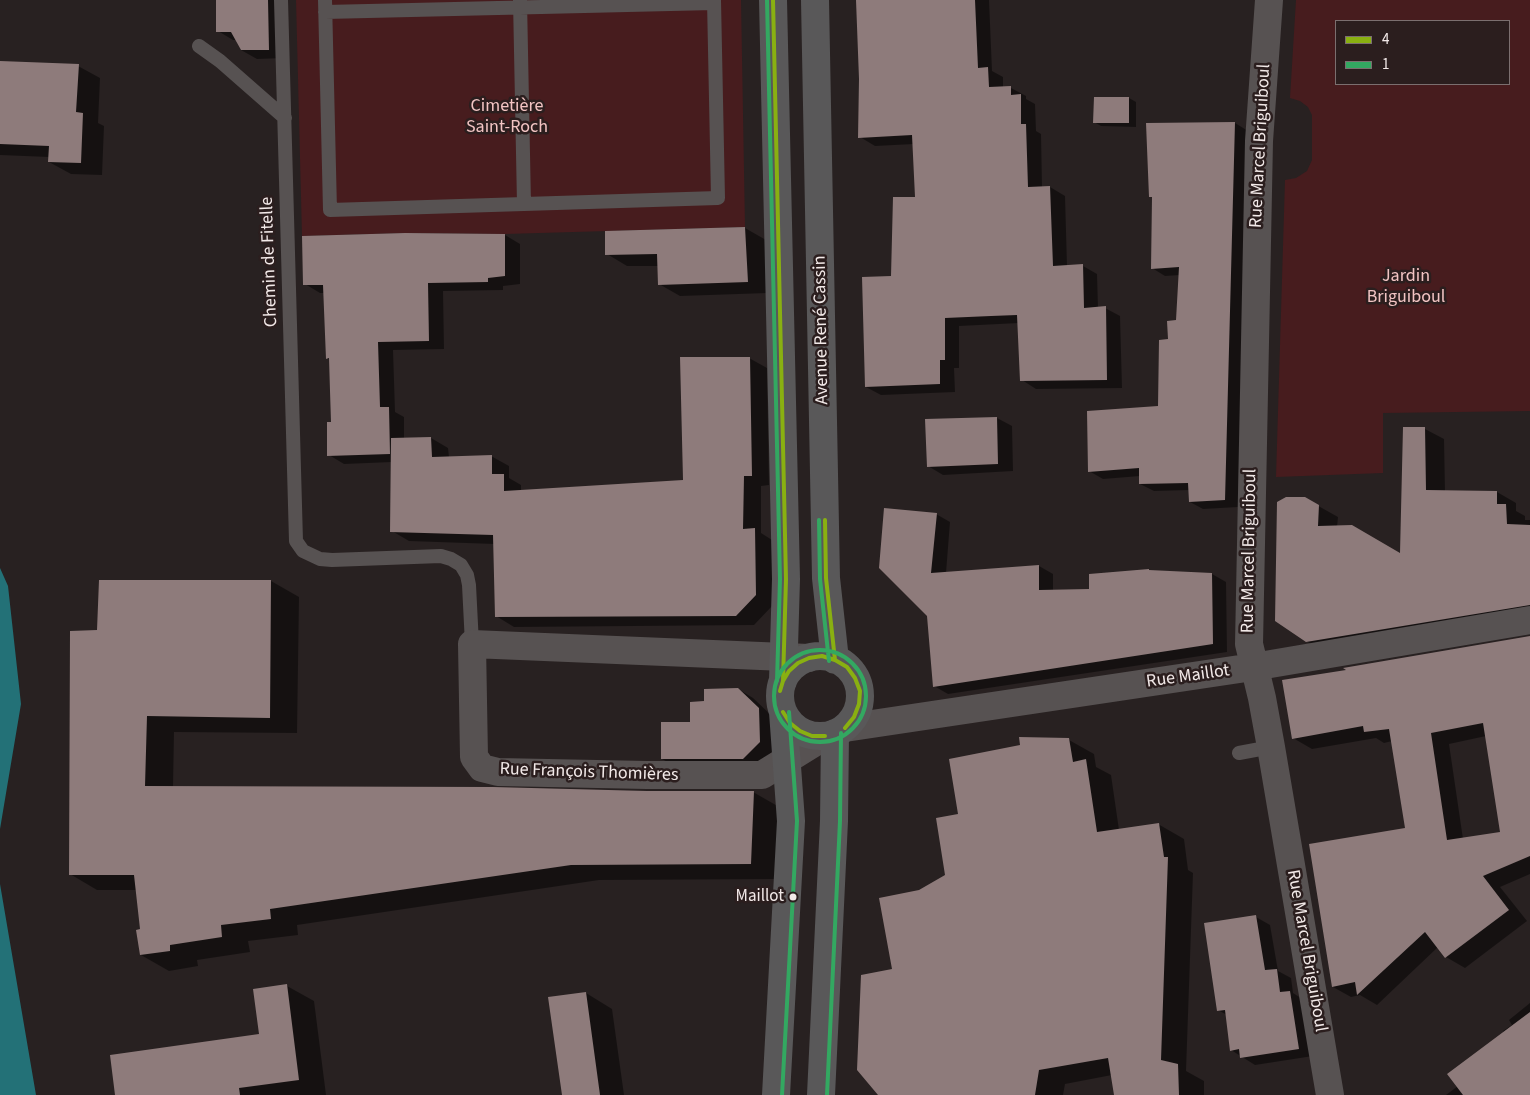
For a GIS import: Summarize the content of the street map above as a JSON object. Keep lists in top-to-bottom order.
{
  "streets": {
    "main road": ["Avenue René Cassin"],
    "street": ["Rue Marcel Briguiboul", "Rue Maillot", "Rue François Thomières"],
    "lane": ["Chemin de Fitelle"]
  },
  "crossings": [
    ["Rue Marcel Briguiboul", "Rue Maillot"],
    ["Chemin de Fitelle", "Rue François Thomières"],
    ["Avenue René Cassin", "Rue Maillot"]
  ],
  "parks": ["Cimetière Saint-Roch", "Jardin Briguiboul"],
  "places": ["Maillot"],
  "lines": ["transit line 4", "transit line 1"],
  "legend": ["4", "1"]
}
